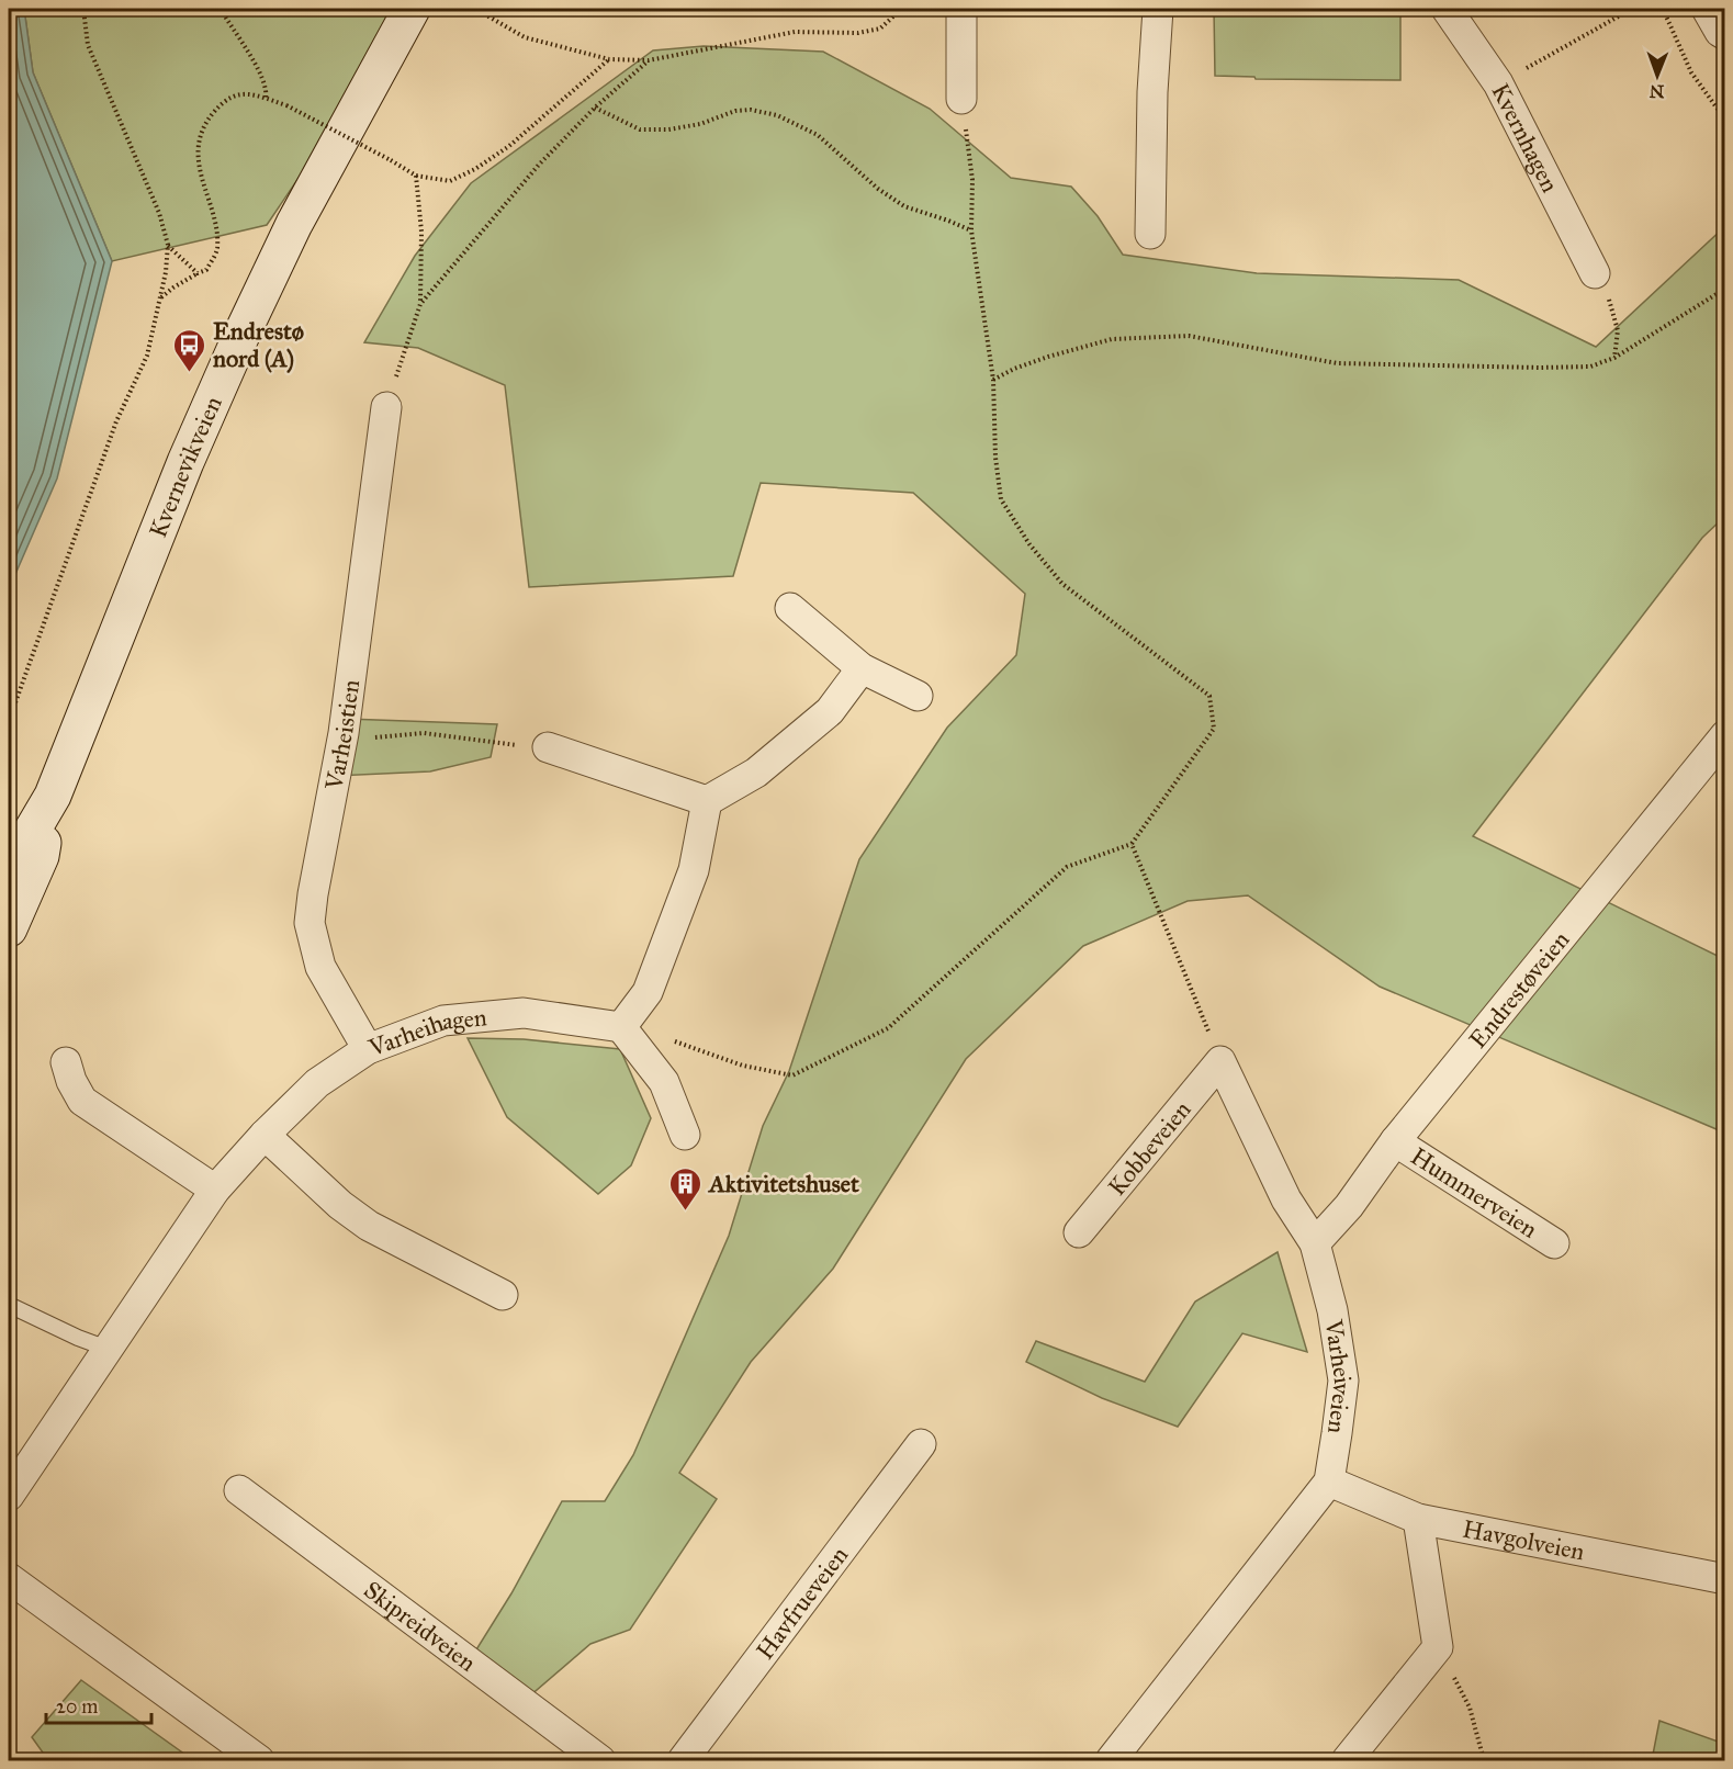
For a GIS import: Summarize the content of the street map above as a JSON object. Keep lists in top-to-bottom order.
{
  "streets": {
    "main road": ["Kvernevikveien"],
    "street": [
      "Kvernhagen",
      "Varheistien",
      "Endrestøveien",
      "Varheihagen",
      "Kobbeveien",
      "Hummerveien",
      "Varheiveien",
      "Havgolveien",
      "Havfrueveien",
      "Skipreidveien"
    ]
  },
  "crossings": [
    ["Varheistien", "Varheihagen"],
    ["Endrestøveien", "Hummerveien"],
    ["Endrestøveien", "Varheiveien"],
    ["Kobbeveien", "Varheiveien"],
    ["Varheiveien", "Havgolveien"]
  ],
  "places": {
    "bus stop": ["Endrestø nord (A)"],
    "building": ["Aktivitetshuset"]
  },
  "scale_bar": "20 m",
  "north": "bottom"
}
